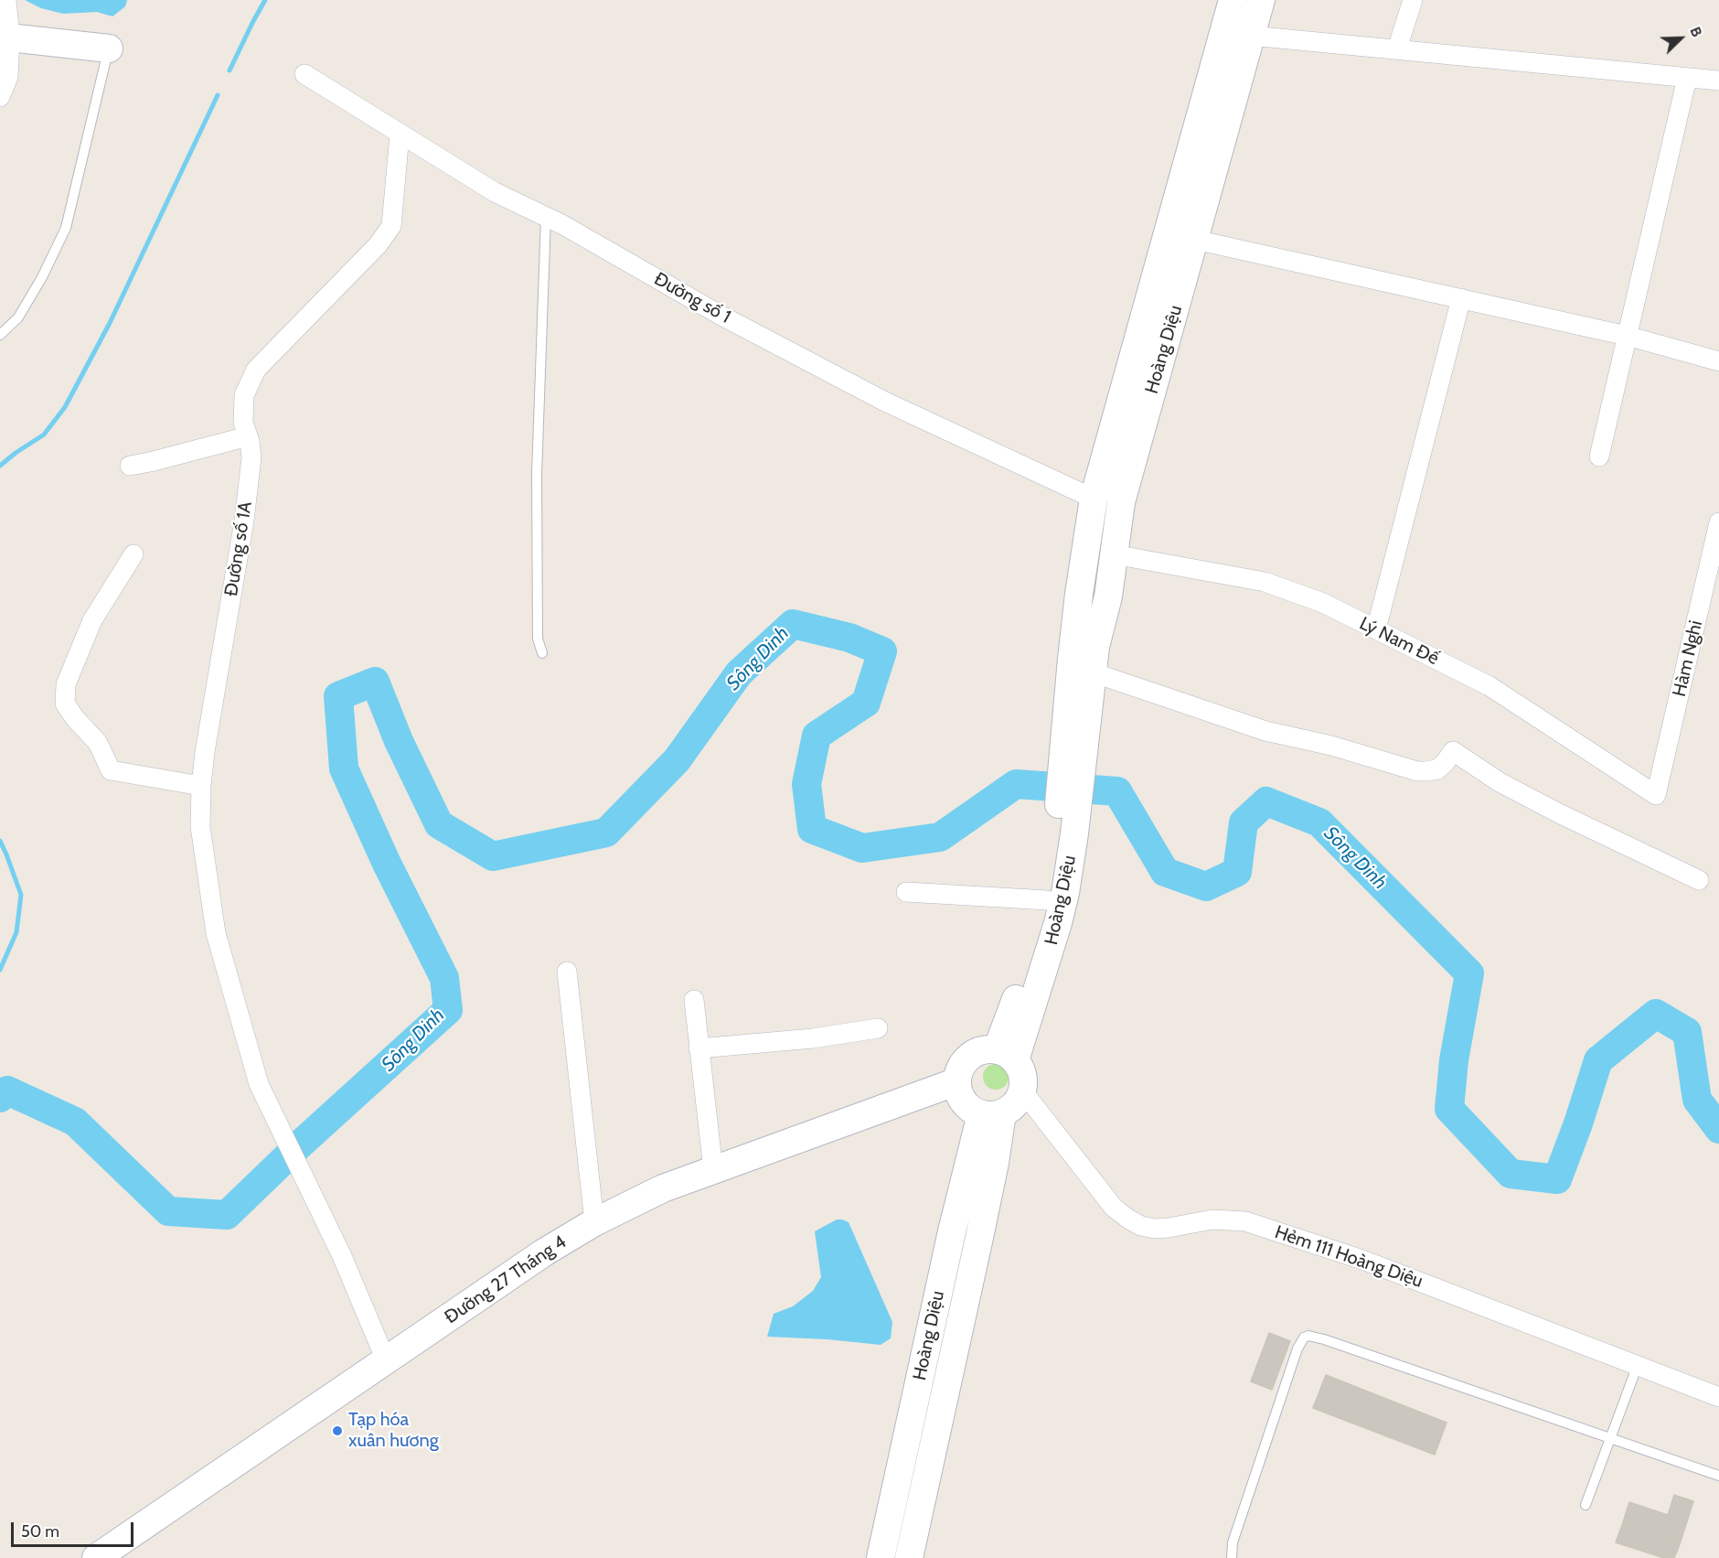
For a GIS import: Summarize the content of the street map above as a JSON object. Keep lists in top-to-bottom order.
{
  "streets": {
    "main road": ["Hoàng Diệu", "Đường 27 Tháng 4"],
    "street": [
      "Đường số 1",
      "Đường số 1A",
      "Lý Nam Đế",
      "Hàm Nghi",
      "Hẻm 111 Hoàng Diệu"
    ]
  },
  "crossings": [
    ["Đường số 1", "Hoàng Diệu"],
    ["Đường số 1", "Đường số 1A"],
    ["Hoàng Diệu", "Lý Nam Đế"],
    ["Hoàng Diệu", "Hẻm 111 Hoàng Diệu"],
    ["Hoàng Diệu", "Đường 27 Tháng 4"],
    ["Đường số 1A", "Đường 27 Tháng 4"],
    ["Lý Nam Đế", "Hàm Nghi"],
    ["Hẻm 111 Hoàng Diệu", "Đường 27 Tháng 4"]
  ],
  "water": ["Sông Dinh"],
  "places": ["Tạp hóa xuân hương"],
  "scale_bar": "50 m",
  "north": "top right"
}
